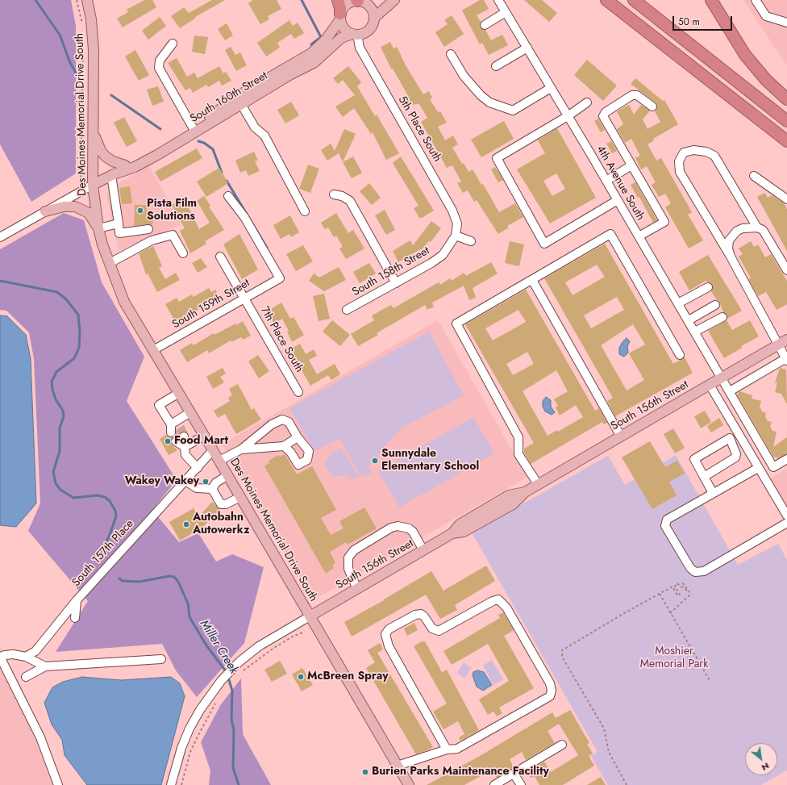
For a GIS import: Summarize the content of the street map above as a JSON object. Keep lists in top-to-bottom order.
{
  "streets": {
    "main road": ["South 160th Street", "Des Moines Memorial Drive South", "South 156th Street"],
    "street": [
      "5th Place South",
      "4th Avenue South",
      "South 158th Street",
      "South 159th Street",
      "7th Place South",
      "South 157th Place"
    ]
  },
  "crossings": [
    ["South 160th Street", "Des Moines Memorial Drive South"],
    ["South 160th Street", "5th Place South"],
    ["Des Moines Memorial Drive South", "South 159th Street"],
    ["Des Moines Memorial Drive South", "South 156th Street"],
    ["Des Moines Memorial Drive South", "South 157th Place"],
    ["5th Place South", "South 158th Street"],
    ["4th Avenue South", "South 156th Street"],
    ["South 159th Street", "7th Place South"]
  ],
  "water": ["Miller Creek"],
  "parks": ["Moshier Memorial Park"],
  "places": [
    "Pista Film Solutions",
    "Food Mart",
    "Sunnydale Elementary School",
    "Wakey Wakey",
    "Autobahn Autowerkz",
    "McBreen Spray",
    "Burien Parks Maintenance Facility"
  ],
  "scale_bar": "50 m",
  "north": "bottom right"
}
